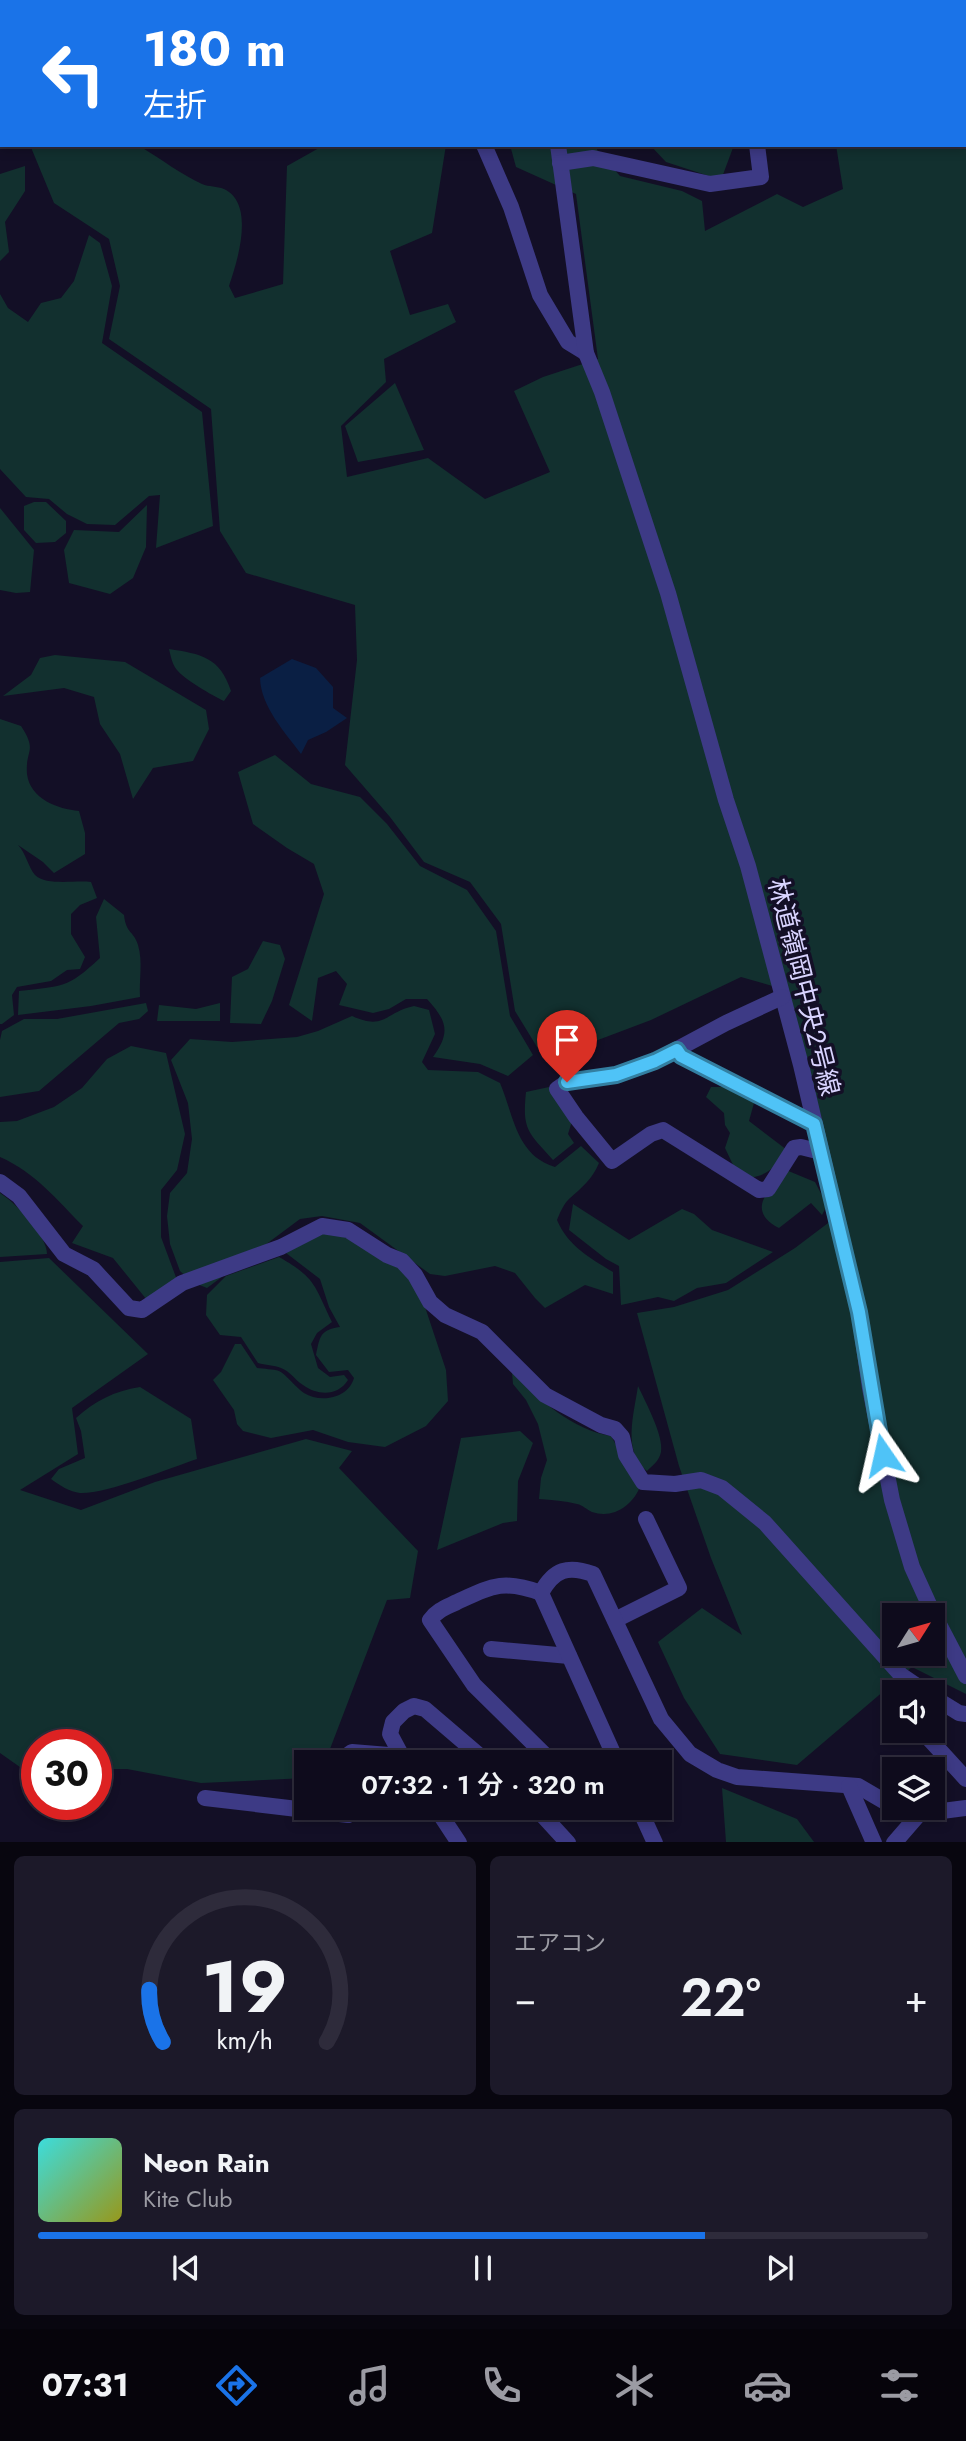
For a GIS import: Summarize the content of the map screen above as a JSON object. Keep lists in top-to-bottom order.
{
  "streets": {
    "street": ["林道嶺岡中央2号線"]
  },
  "north": "top right",
  "page": {
    "turn": ["180 m", "左折"],
    "limit": "30",
    "trip": "07:32 · 1 分 · 320 m",
    "tile": "エアコン",
    "heat": ["−", "22°", "+"],
    "song": ["Neon Rain", "Kite Club"],
    "tabs": "07:31",
    "gauge": ["19", "km/h"]
  }
}
